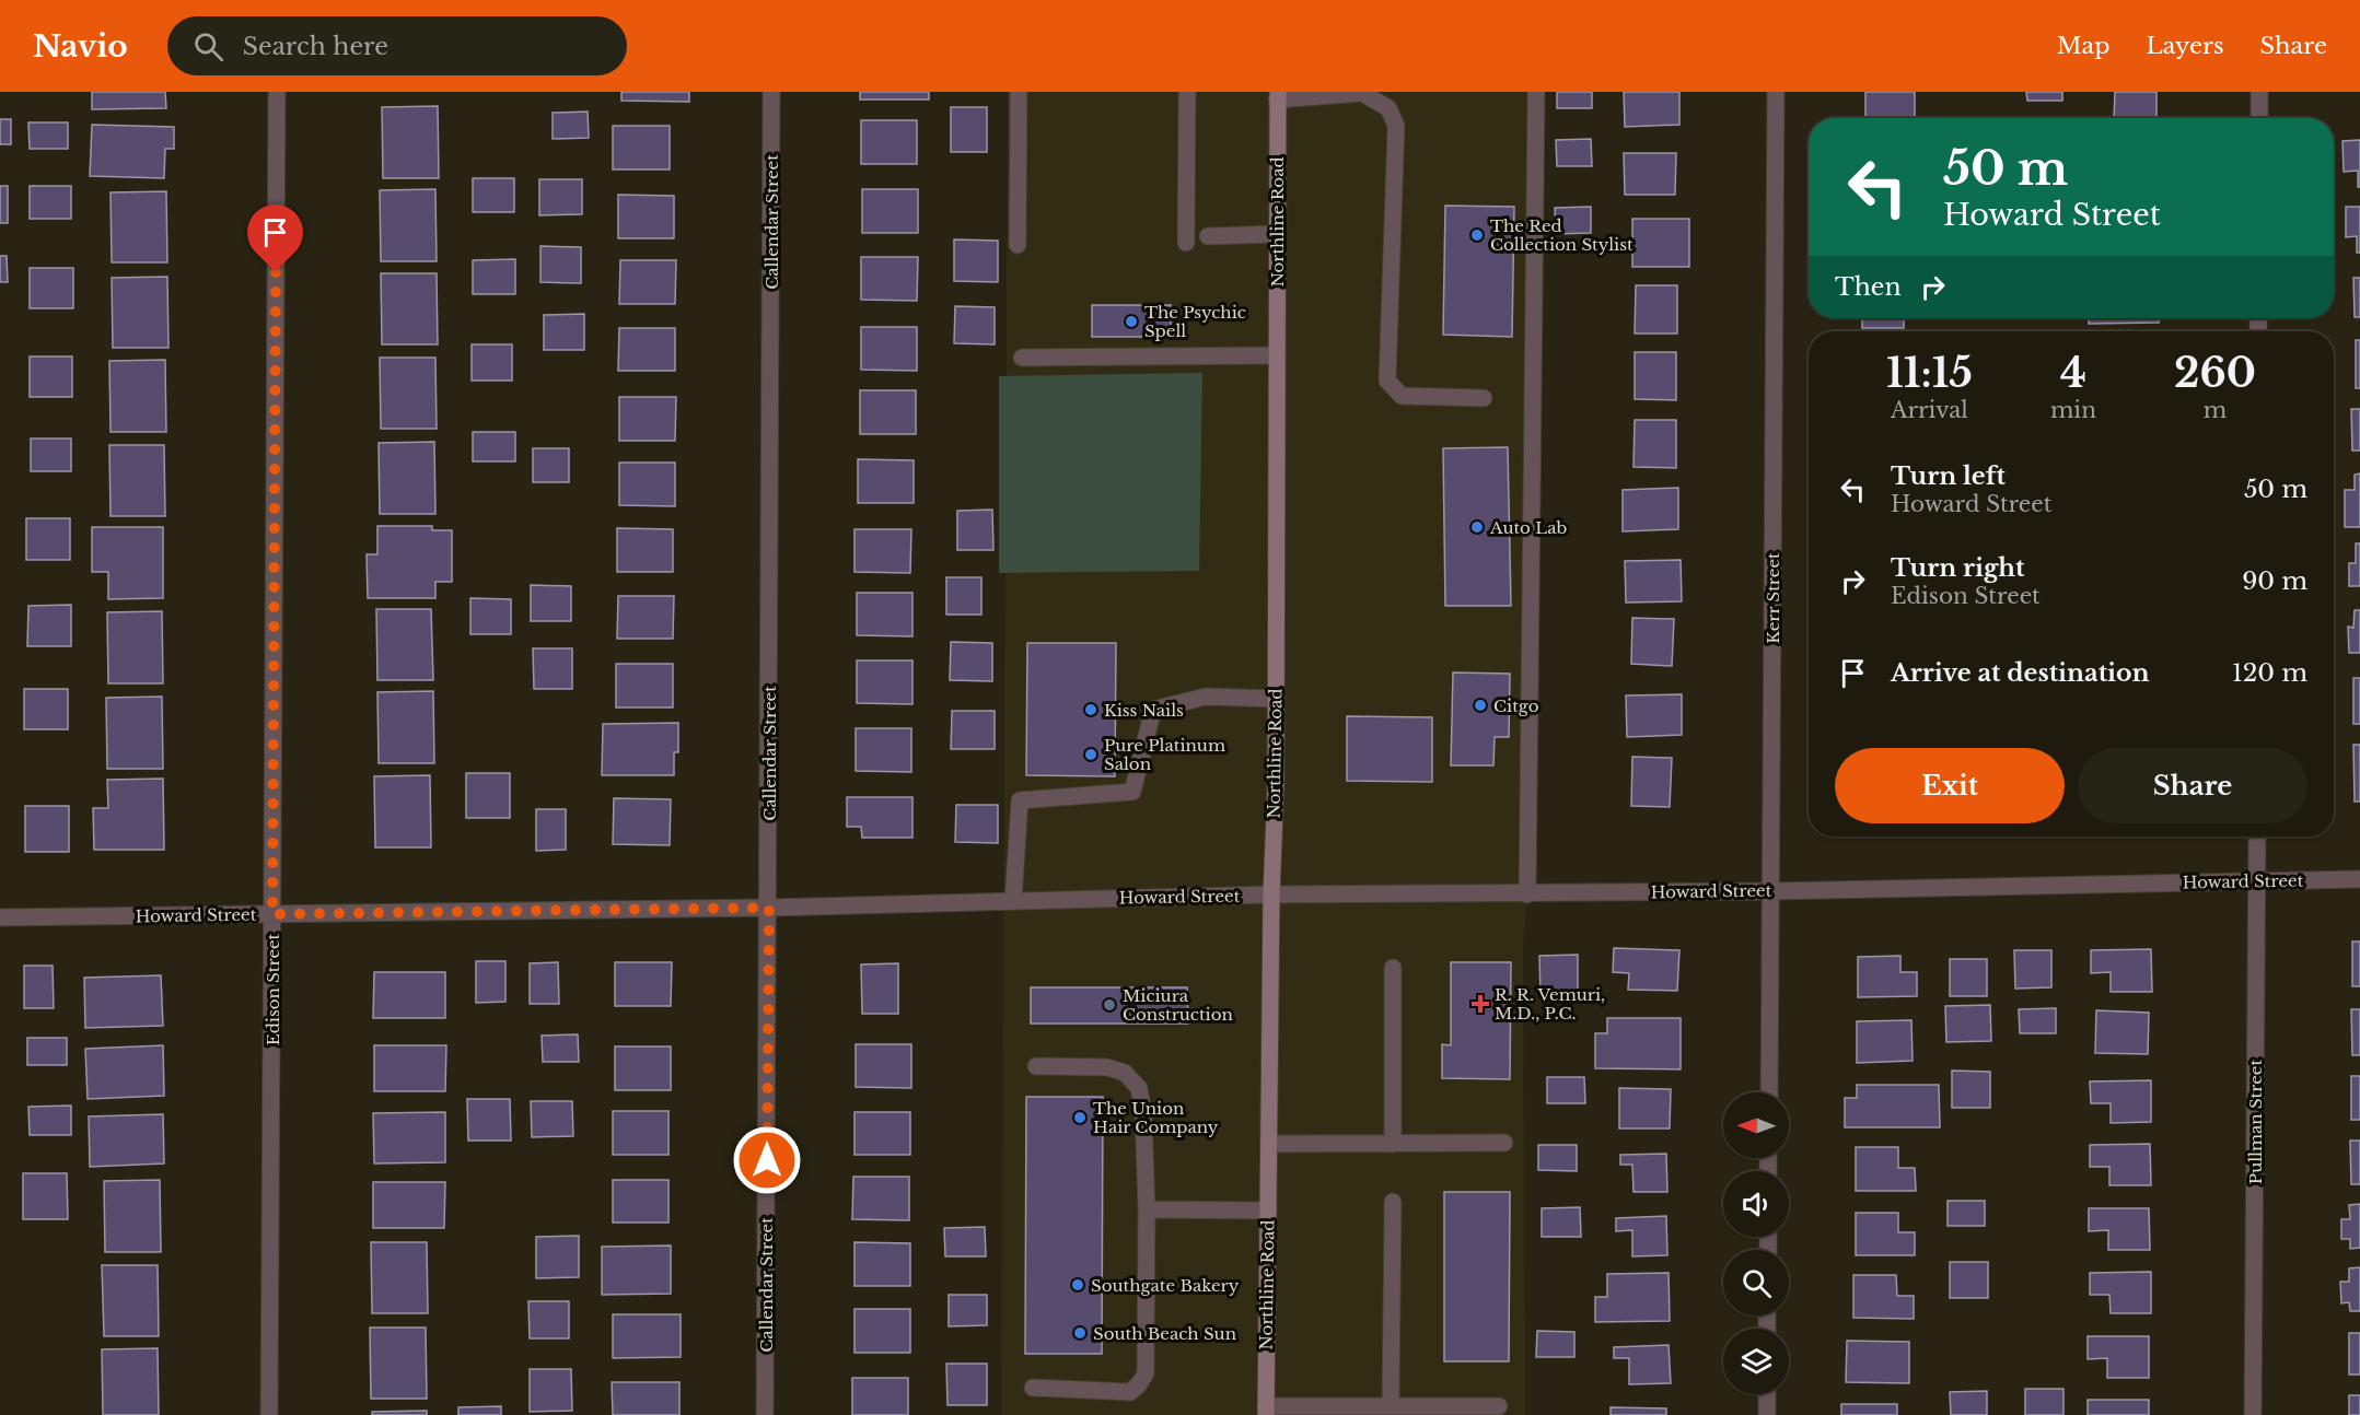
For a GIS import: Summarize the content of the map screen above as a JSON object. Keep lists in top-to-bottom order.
{
  "streets": {
    "main road": ["Northline Road"],
    "street": [
      "Callendar Street",
      "Kerr Street",
      "Howard Street",
      "Edison Street",
      "Pullman Street"
    ]
  },
  "crossings": [
    ["Callendar Street", "Howard Street"],
    ["Northline Road", "Howard Street"],
    ["Kerr Street", "Howard Street"],
    ["Howard Street", "Edison Street"],
    ["Howard Street", "Pullman Street"]
  ],
  "places": {
    "other": [
      "The Red Collection Stylist",
      "The Psychic Spell",
      "Auto Lab",
      "Citgo",
      "Kiss Nails",
      "Pure Platinum Salon",
      "Miciura Construction",
      "The Union Hair Company",
      "Southgate Bakery",
      "South Beach Sun"
    ],
    "health": ["R. R. Vemuri, M.D., P.C."]
  },
  "north": "left",
  "page": {
    "header": "Navio",
    "search": "Search here",
    "nav": ["Map", "Layers", "Share"],
    "turn": ["50 m", "Howard Street"],
    "then": "Then",
    "eta": [
      "11:15",
      "Arrival",
      "4",
      "min",
      "260",
      "m"
    ],
    "list": [
      {
        "name": "Turn left",
        "note": "Howard Street",
        "value": "50 m"
      },
      {
        "name": "Turn right",
        "note": "Edison Street",
        "value": "90 m"
      },
      {
        "name": "Arrive at destination",
        "value": "120 m"
      }
    ],
    "buttons": ["Exit", "Share"]
  }
}
